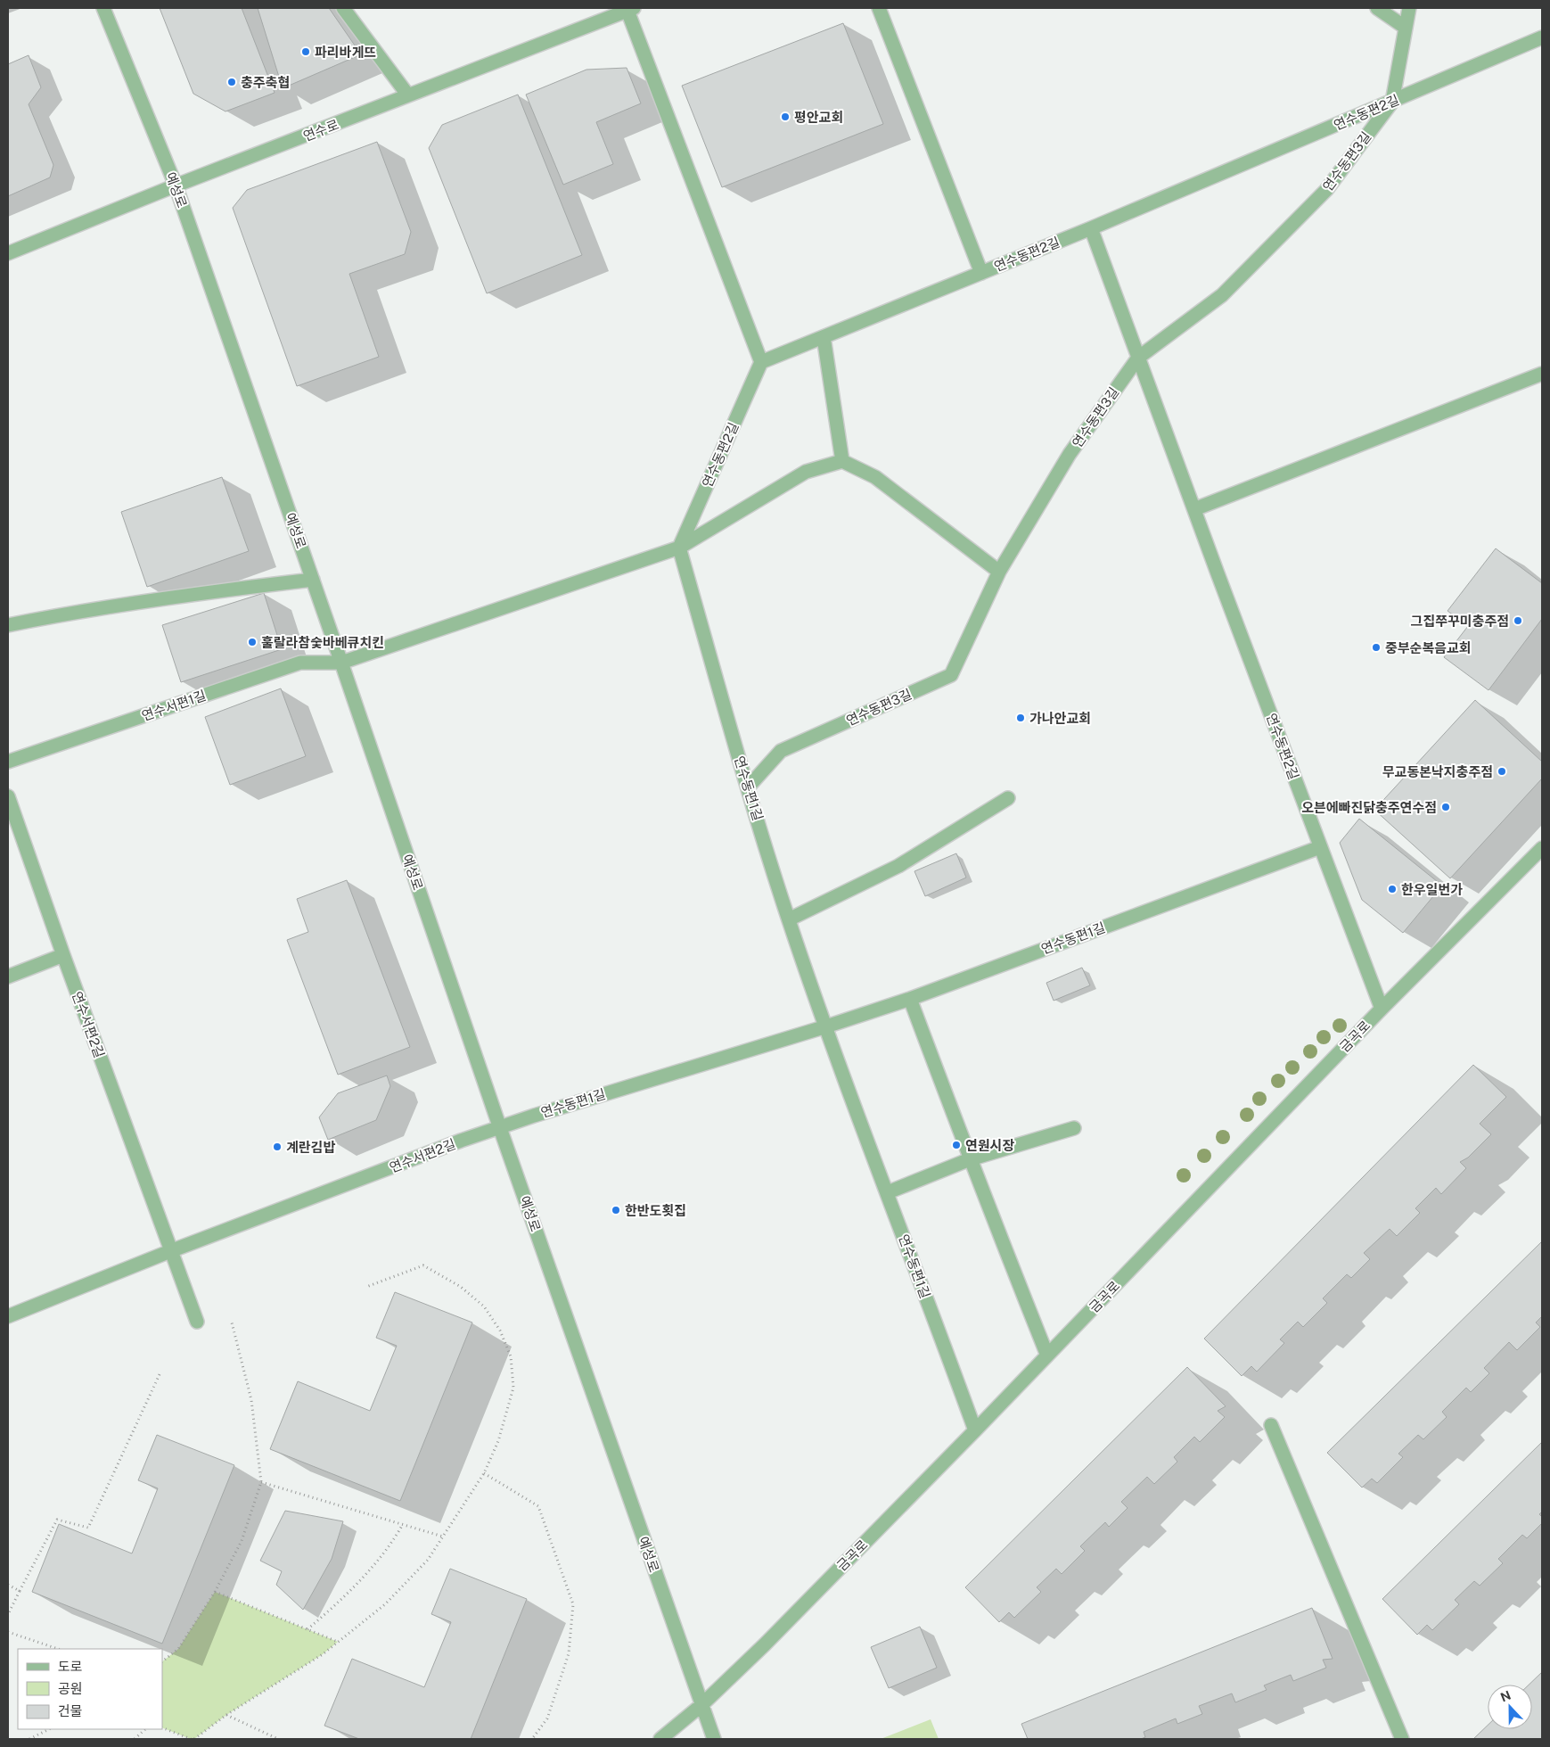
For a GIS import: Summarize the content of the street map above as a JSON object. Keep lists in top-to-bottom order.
{
  "streets": {
    "street": [
      "연수동편2길",
      "연수로",
      "연수동편3길",
      "예성로",
      "연수서편1길",
      "연수동편1길",
      "연수서편2길",
      "금곡로"
    ]
  },
  "crossings": [
    ["연수동편2길", "연수동편3길"],
    ["연수동편2길", "연수동편1길"],
    ["연수동편2길", "금곡로"],
    ["연수로", "예성로"],
    ["연수동편3길", "연수동편1길"],
    ["예성로", "연수서편1길"],
    ["예성로", "연수동편1길"],
    ["예성로", "연수서편2길"],
    ["예성로", "금곡로"],
    ["연수동편1길", "연수서편2길"],
    ["연수동편1길", "금곡로"]
  ],
  "places": [
    "파리바게뜨",
    "충주축협",
    "평안교회",
    "그집쭈꾸미충주점",
    "훌랄라참숯바베큐치킨",
    "중부순복음교회",
    "가나안교회",
    "무교동본낙지충주점",
    "오븐에빠진닭충주연수점",
    "한우일번가",
    "연원시장",
    "계란김밥",
    "한반도횟집"
  ],
  "legend": ["도로", "공원", "건물"],
  "north": "top"
}
